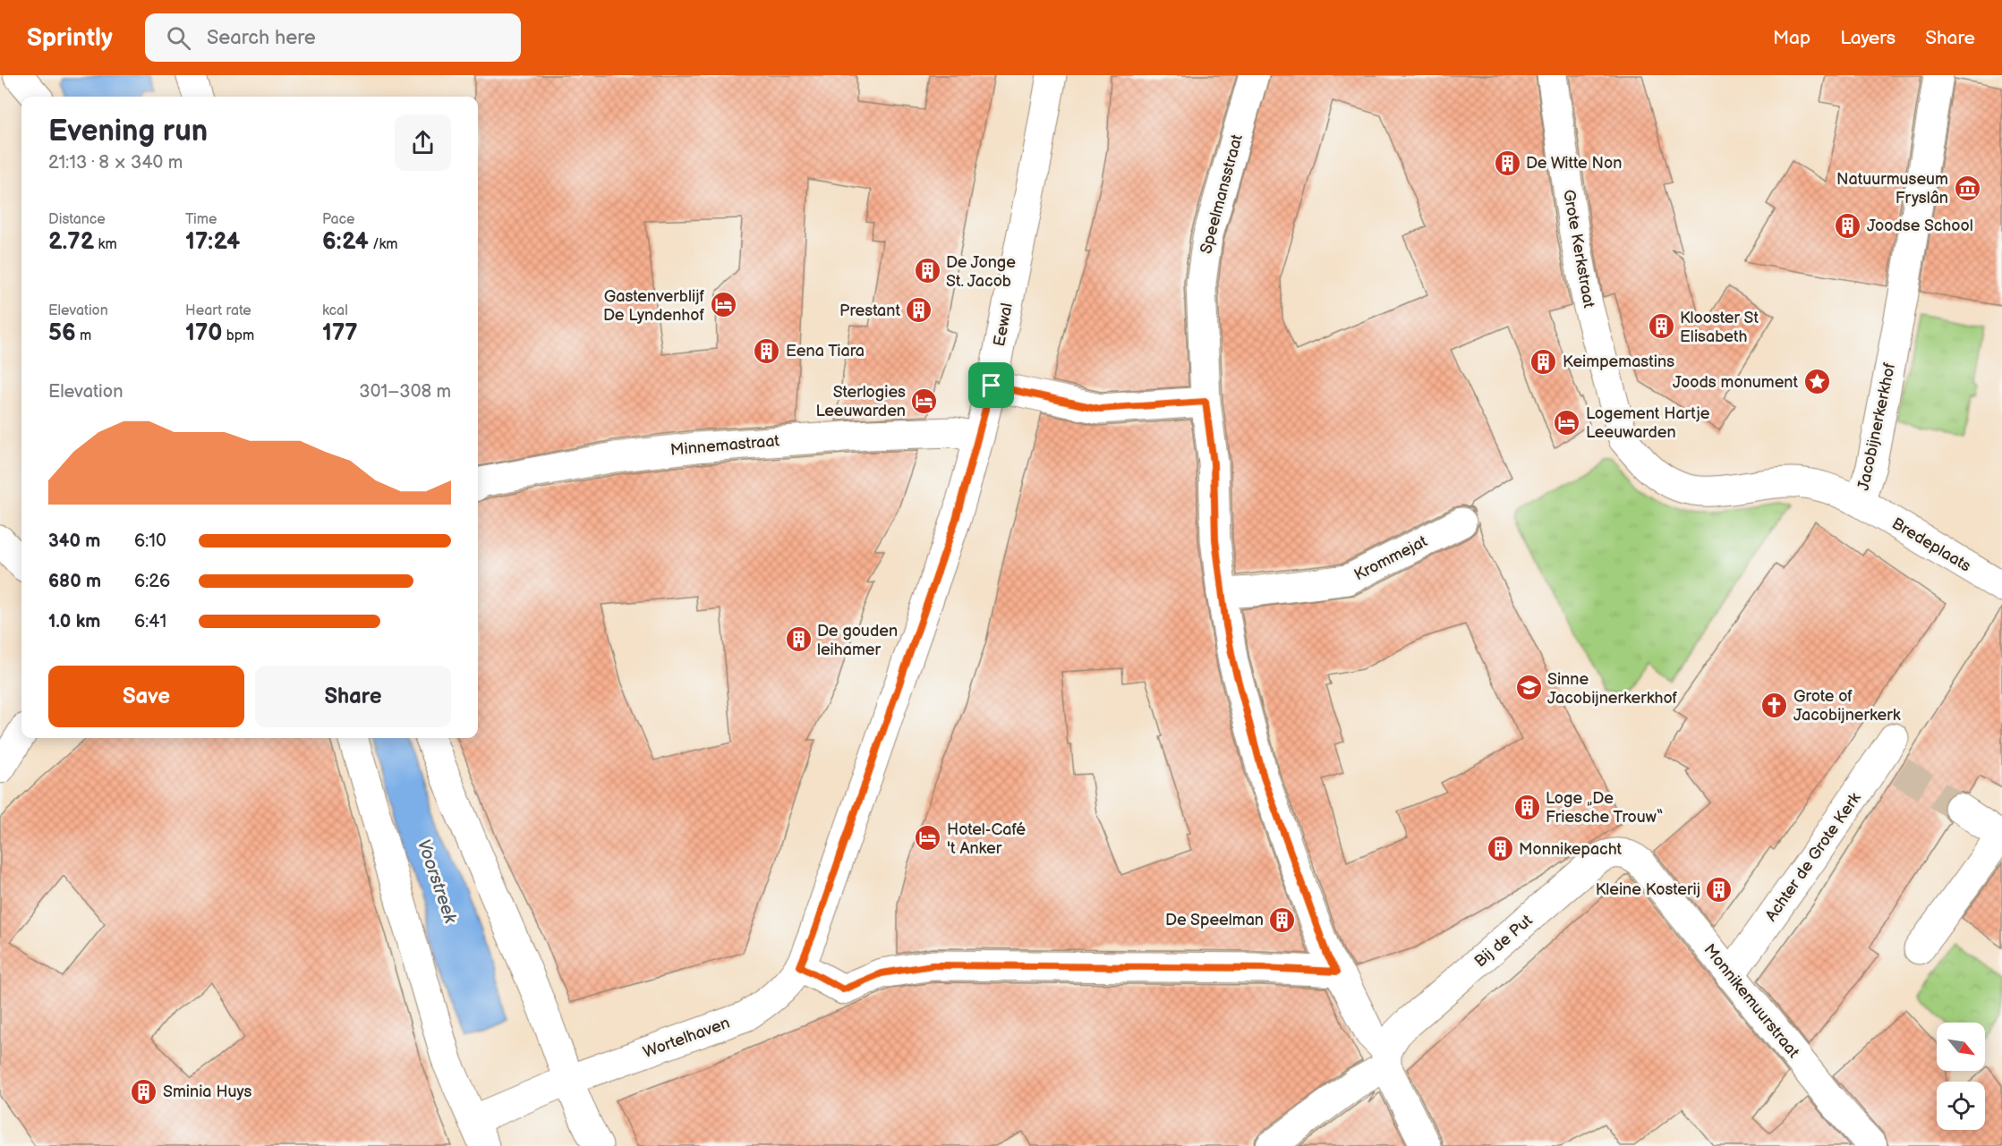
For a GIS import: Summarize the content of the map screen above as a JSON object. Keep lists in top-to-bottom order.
{
  "streets": {
    "street": [
      "Speelmansstraat",
      "Grote Kerkstraat",
      "Eewal",
      "Jacobijnerkerkhof",
      "Minnemastraat",
      "Bredeplaats",
      "Krommejat",
      "Achter de Grote Kerk",
      "Bij de Put",
      "Monnikemuurstraat",
      "Wortelhaven"
    ]
  },
  "crossings": [
    ["Speelmansstraat", "Krommejat"],
    ["Grote Kerkstraat", "Jacobijnerkerkhof"],
    ["Eewal", "Minnemastraat"],
    ["Eewal", "Wortelhaven"],
    ["Jacobijnerkerkhof", "Bredeplaats"],
    ["Achter de Grote Kerk", "Monnikemuurstraat"],
    ["Bij de Put", "Monnikemuurstraat"]
  ],
  "water": ["Voorstreek"],
  "places": {
    "building": [
      "De Witte Non",
      "Joodse School",
      "De Jonge St. Jacob",
      "Prestant",
      "Klooster St Elisabeth",
      "Eena Tiara",
      "Keimpemastins",
      "De gouden leihamer",
      "Loge „De Friesche Trouw“",
      "Monnikepacht",
      "Kleine Kosterij",
      "De Speelman",
      "Sminia Huys"
    ],
    "museum": ["Natuurmuseum Fryslân"],
    "hotel": [
      "Gastenverblijf De Lyndenhof",
      "Sterlogies Leeuwarden",
      "Logement Hartje Leeuwarden",
      "Hotel-Café 't Anker"
    ],
    "place": ["Joods monument"],
    "school or university": ["Sinne Jacobijnerkerkhof"],
    "church": ["Grote of Jacobijnerkerk"]
  },
  "north": "bottom right",
  "page": {
    "header": "Sprintly",
    "search": "Search here",
    "nav": ["Map", "Layers", "Share"],
    "heading": ["Evening run", "21:13 · 8 × 340 m"],
    "stats": [
      ["Distance", "2.72 km"],
      ["Time", "17:24"],
      ["Pace", "6:24 /km"],
      ["Elevation", "56 m"],
      ["Heart rate", "170 bpm"],
      ["kcal", "177"]
    ],
    "chart": ["Elevation", "301–308 m"],
    "list": [
      {
        "name": "340 m",
        "note": "6:10"
      },
      {
        "name": "680 m",
        "note": "6:26"
      },
      {
        "name": "1.0 km",
        "note": "6:41"
      }
    ],
    "buttons": ["Save", "Share"]
  }
}
